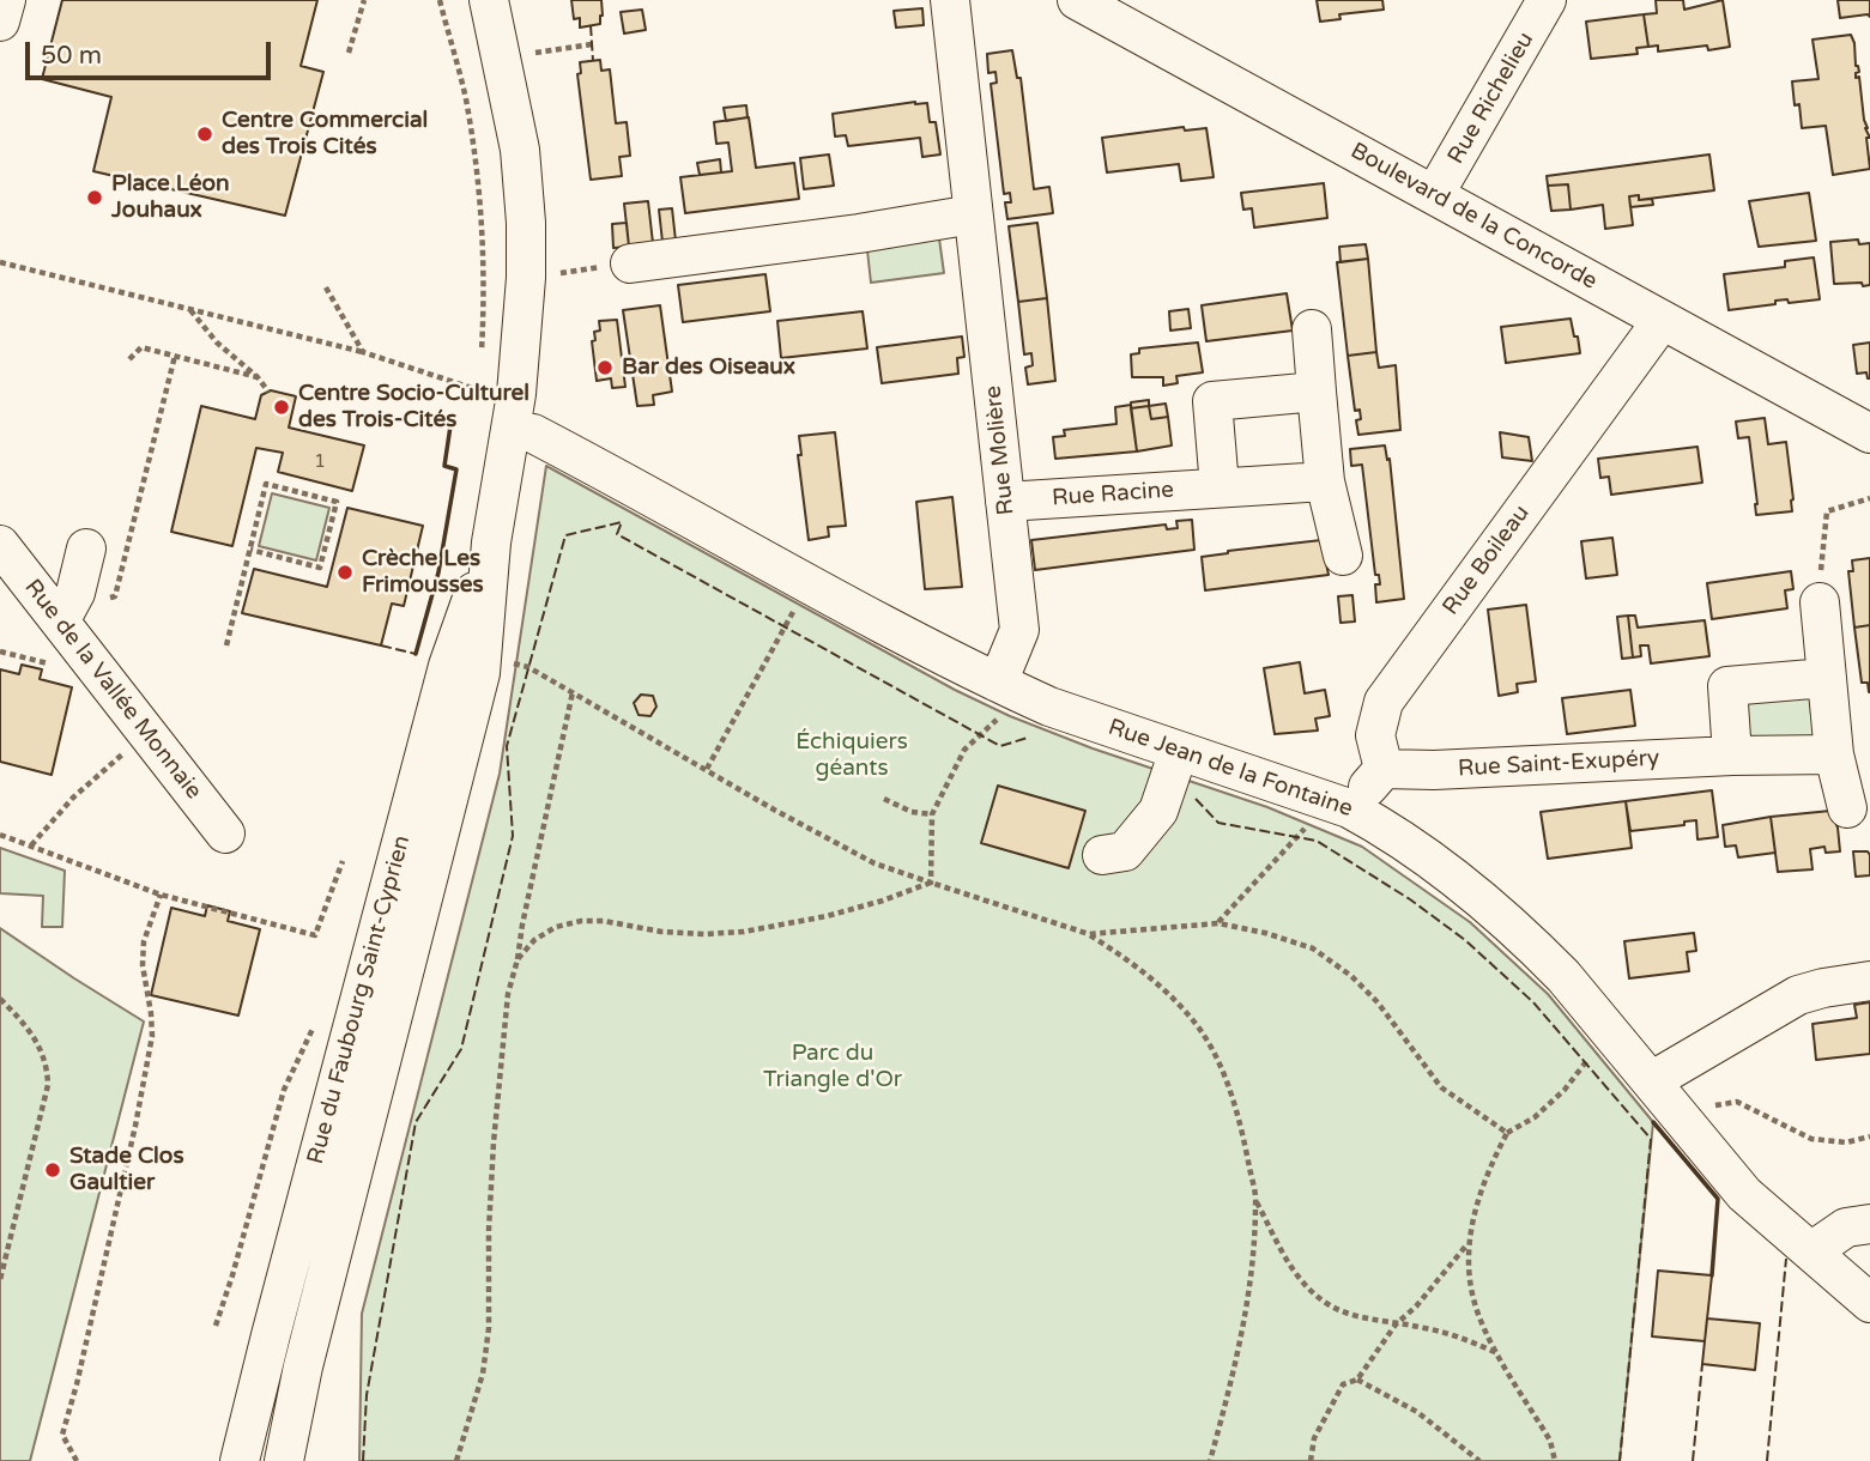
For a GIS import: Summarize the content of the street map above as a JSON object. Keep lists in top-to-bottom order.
{
  "streets": {
    "street": [
      "Rue Richelieu",
      "Boulevard de la Concorde",
      "Rue Molière",
      "Rue Racine",
      "Rue Boileau",
      "Rue de la Vallée Monnaie",
      "Rue Saint-Exupéry",
      "Rue Jean de la Fontaine",
      "Rue du Faubourg Saint-Cyprien"
    ]
  },
  "crossings": [
    ["Rue Richelieu", "Boulevard de la Concorde"],
    ["Boulevard de la Concorde", "Rue Boileau"],
    ["Rue Molière", "Rue Racine"],
    ["Rue Molière", "Rue Jean de la Fontaine"],
    ["Rue Boileau", "Rue Saint-Exupéry"],
    ["Rue Jean de la Fontaine", "Rue du Faubourg Saint-Cyprien"]
  ],
  "parks": ["Échiquiers géants", "Parc du Triangle d'Or"],
  "places": [
    "Centre Commercial des Trois Cités",
    "Place Léon Jouhaux",
    "Bar des Oiseaux",
    "Centre Socio-Culturel des Trois-Cités",
    "Crèche Les Frimousses",
    "Stade Clos Gaultier"
  ],
  "house_numbers": ["1"],
  "scale_bar": "50 m"
}
